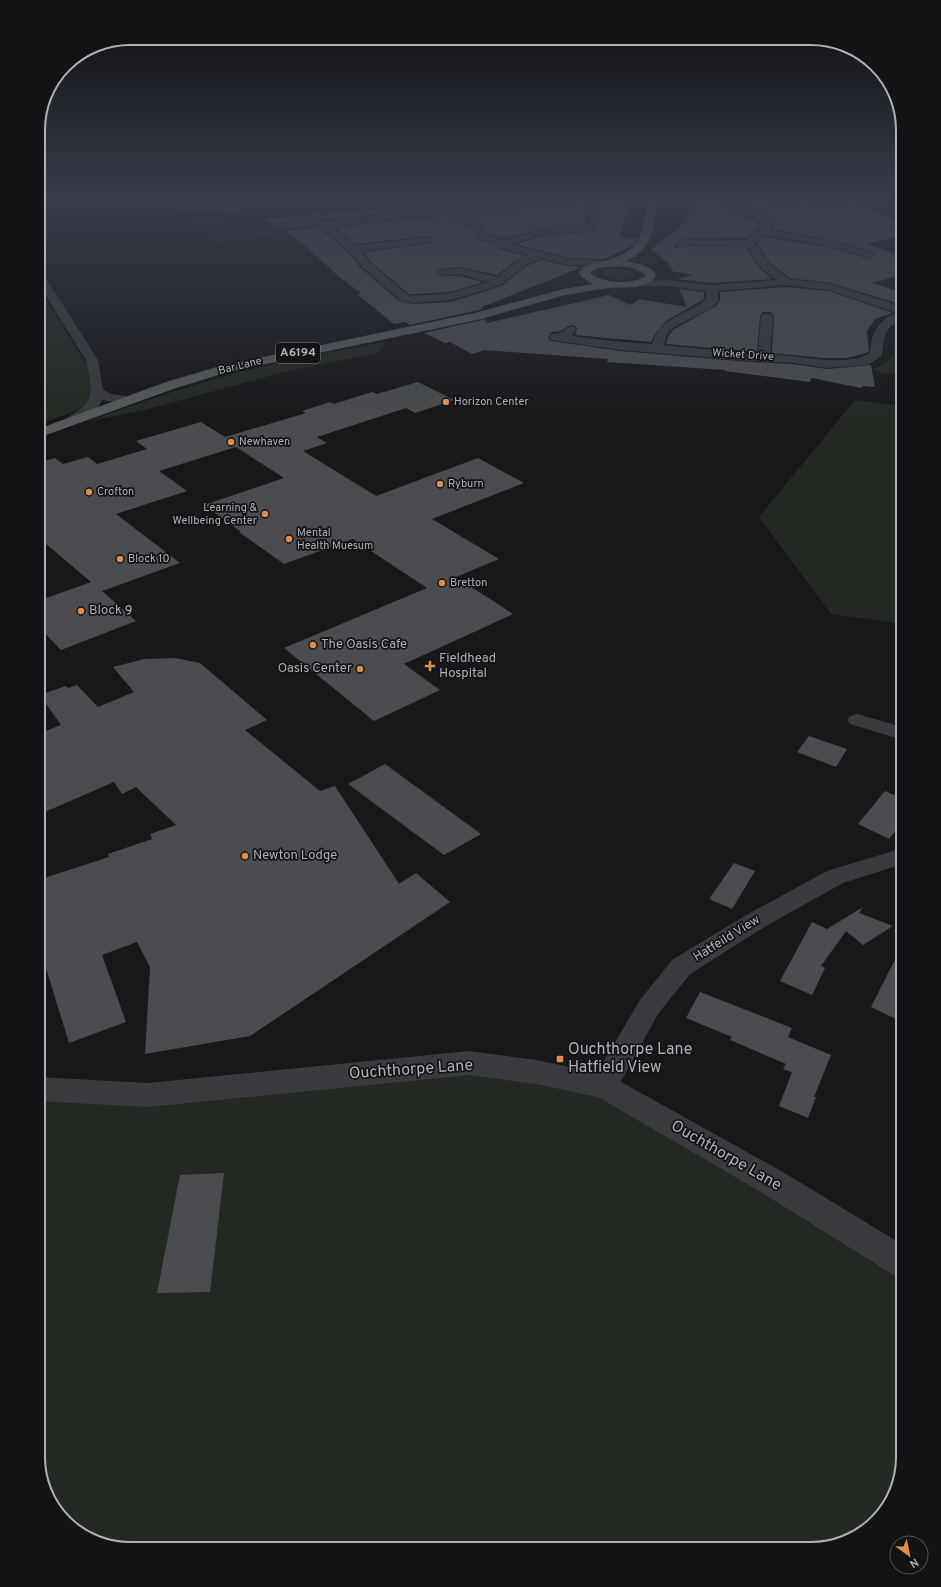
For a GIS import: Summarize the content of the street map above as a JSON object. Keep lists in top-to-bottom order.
{
  "streets": {
    "main road": ["A6194", "Bar Lane"],
    "street": ["Wicket Drive", "Hatfeild View", "Ouchthorpe Lane"]
  },
  "crossings": [
    ["A6194", "Bar Lane"],
    ["Hatfeild View", "Ouchthorpe Lane"]
  ],
  "places": {
    "other": [
      "Horizon Center",
      "Newhaven",
      "Ryburn",
      "Crofton",
      "Learning & Wellbeing Center",
      "Mental Health Muesum",
      "Block 10",
      "Bretton",
      "Block 9",
      "The Oasis Cafe",
      "Oasis Center",
      "Newton Lodge"
    ],
    "health": ["Fieldhead Hospital"],
    "transit": ["Ouchthorpe Lane Hatfield View"]
  },
  "north": "bottom right"
}
